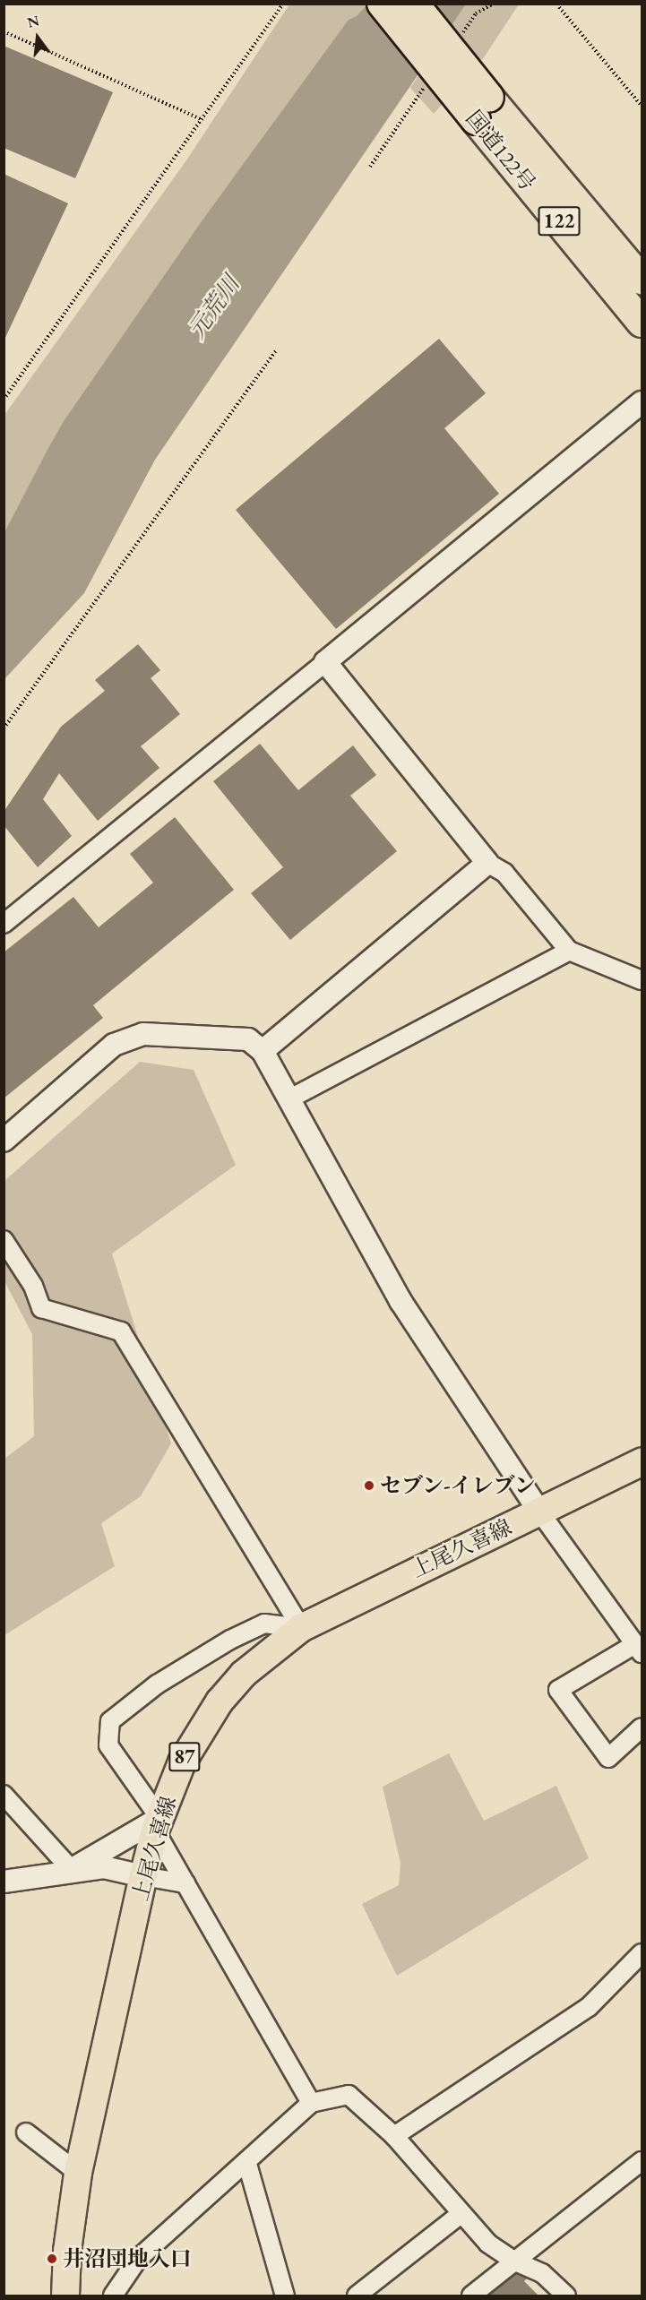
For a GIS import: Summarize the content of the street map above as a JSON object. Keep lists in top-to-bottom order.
{
  "streets": {
    "highway": ["国道122号", "122"],
    "main road": ["上尾久喜線", "87"]
  },
  "water": ["元荒川"],
  "places": ["セブン-イレブン", "井沼団地入口"],
  "north": "top"
}
